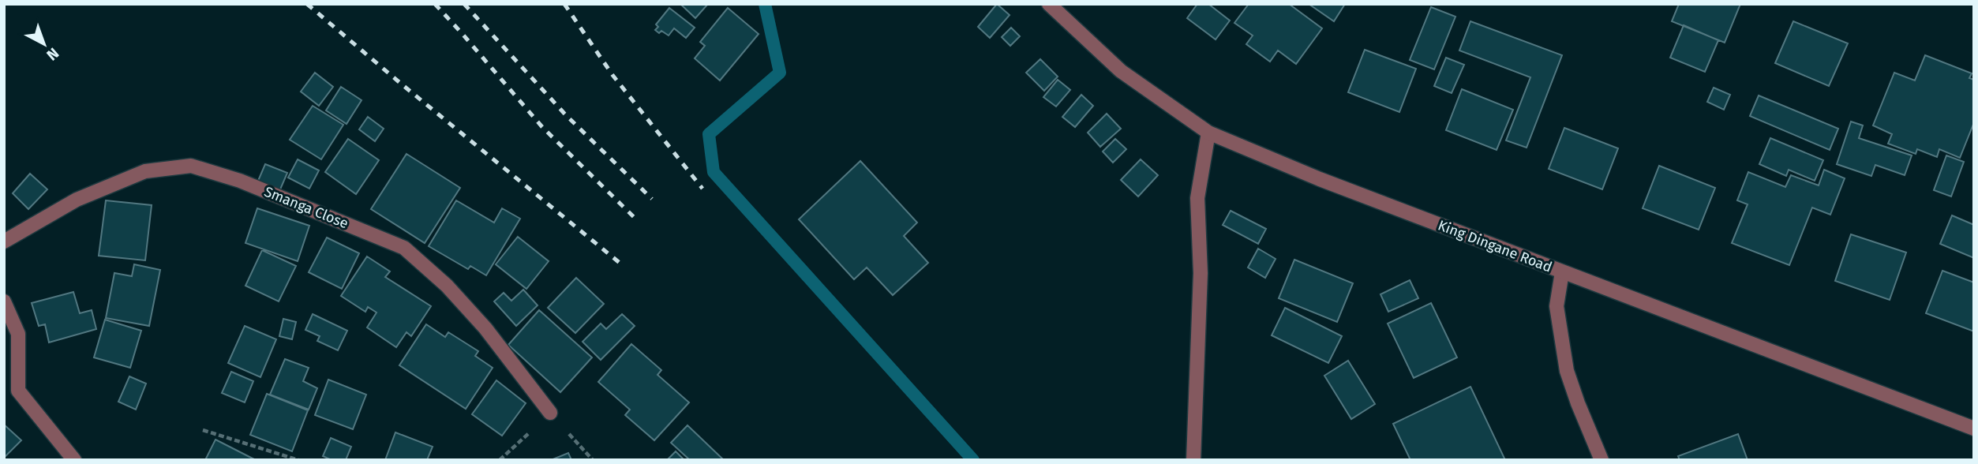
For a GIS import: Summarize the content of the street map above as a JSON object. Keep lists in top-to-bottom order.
{
  "streets": {
    "street": ["Smanga Close", "King Dingane Road"]
  },
  "north": "bottom right"
}
